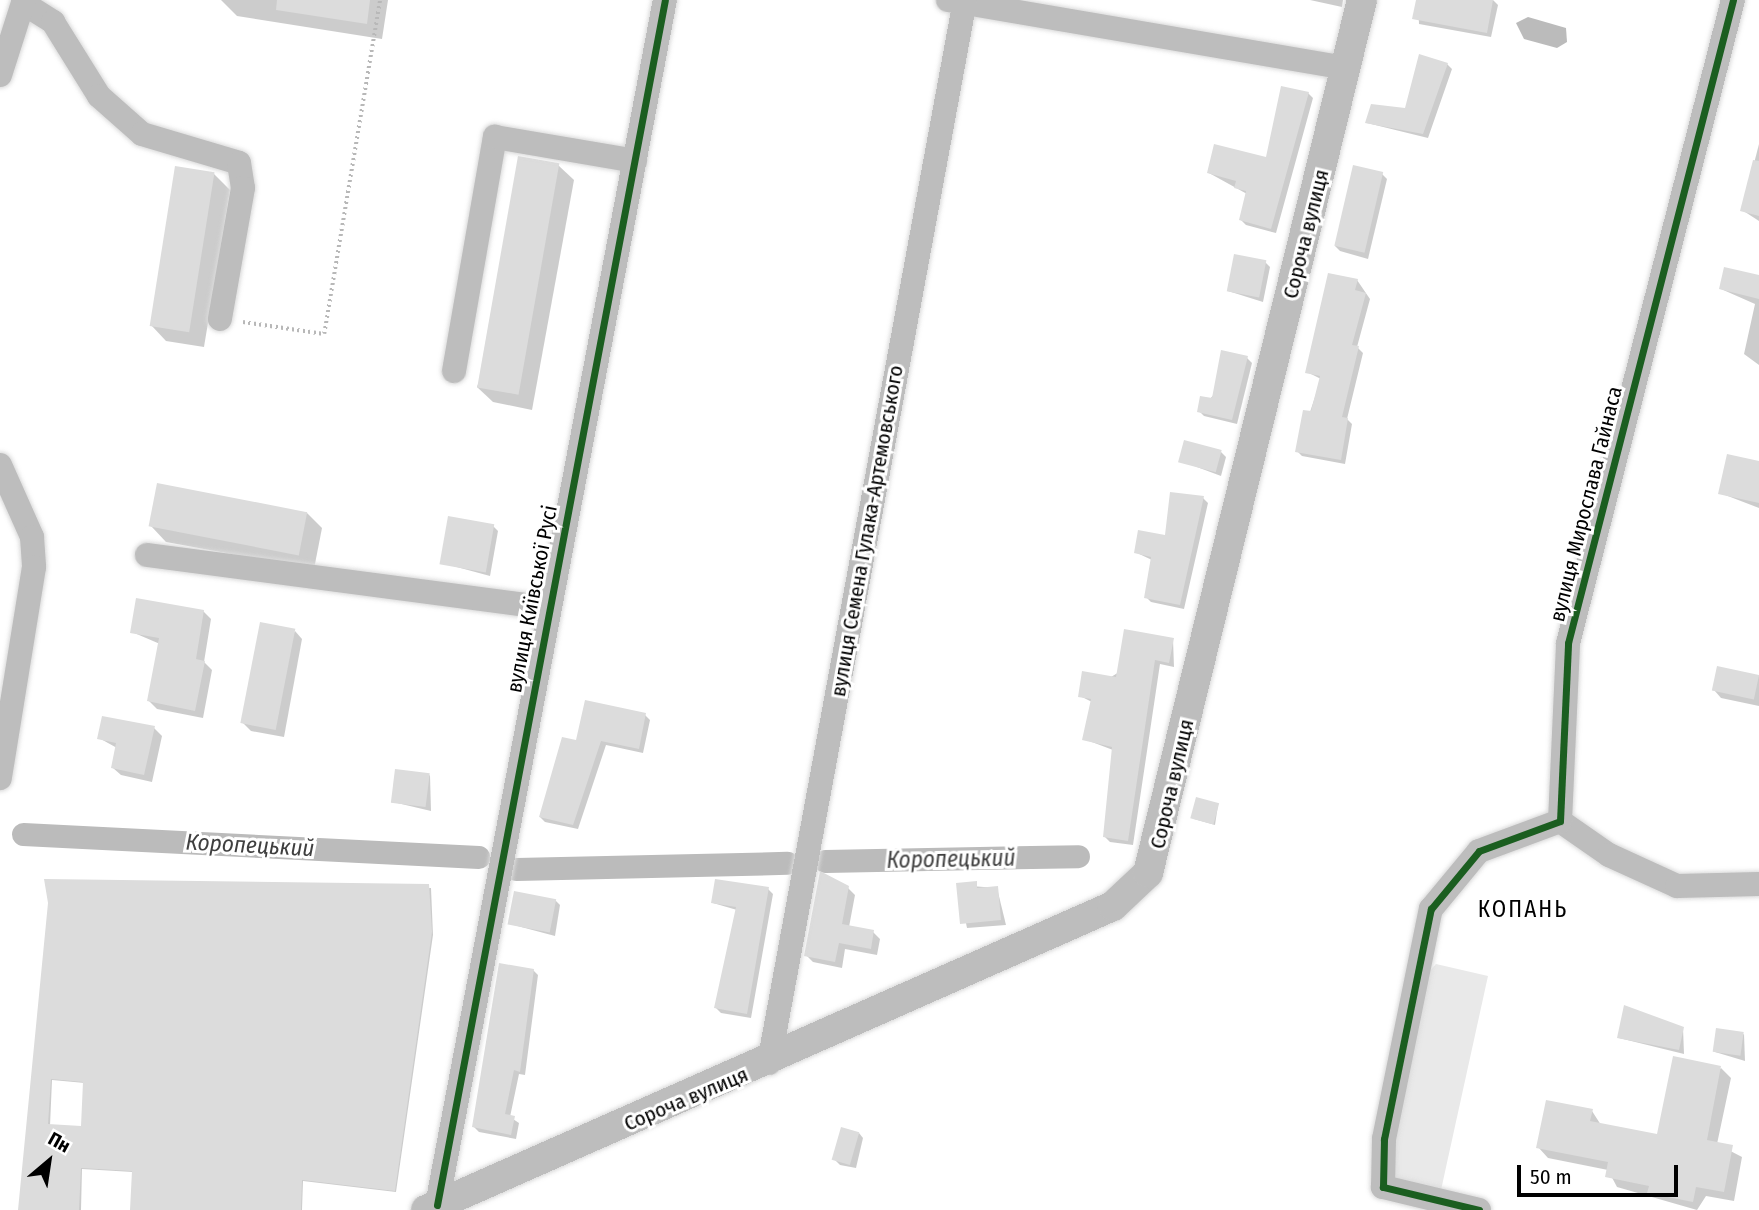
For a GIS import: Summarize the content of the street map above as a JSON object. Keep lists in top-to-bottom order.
{
  "streets": {
    "main road": ["Сороча вулиця"],
    "street": ["вулиця Мирослава Гайнаса", "вулиця Семена Гулака-Артемовського", "вулиця Київської Русі"]
  },
  "crossings": [
    ["Сороча вулиця", "вулиця Семена Гулака-Артемовського"],
    ["Сороча вулиця", "вулиця Київської Русі"]
  ],
  "districts": ["КОПАНЬ"],
  "water": ["Коропецький"],
  "scale_bar": "50 m",
  "north": "top right"
}
